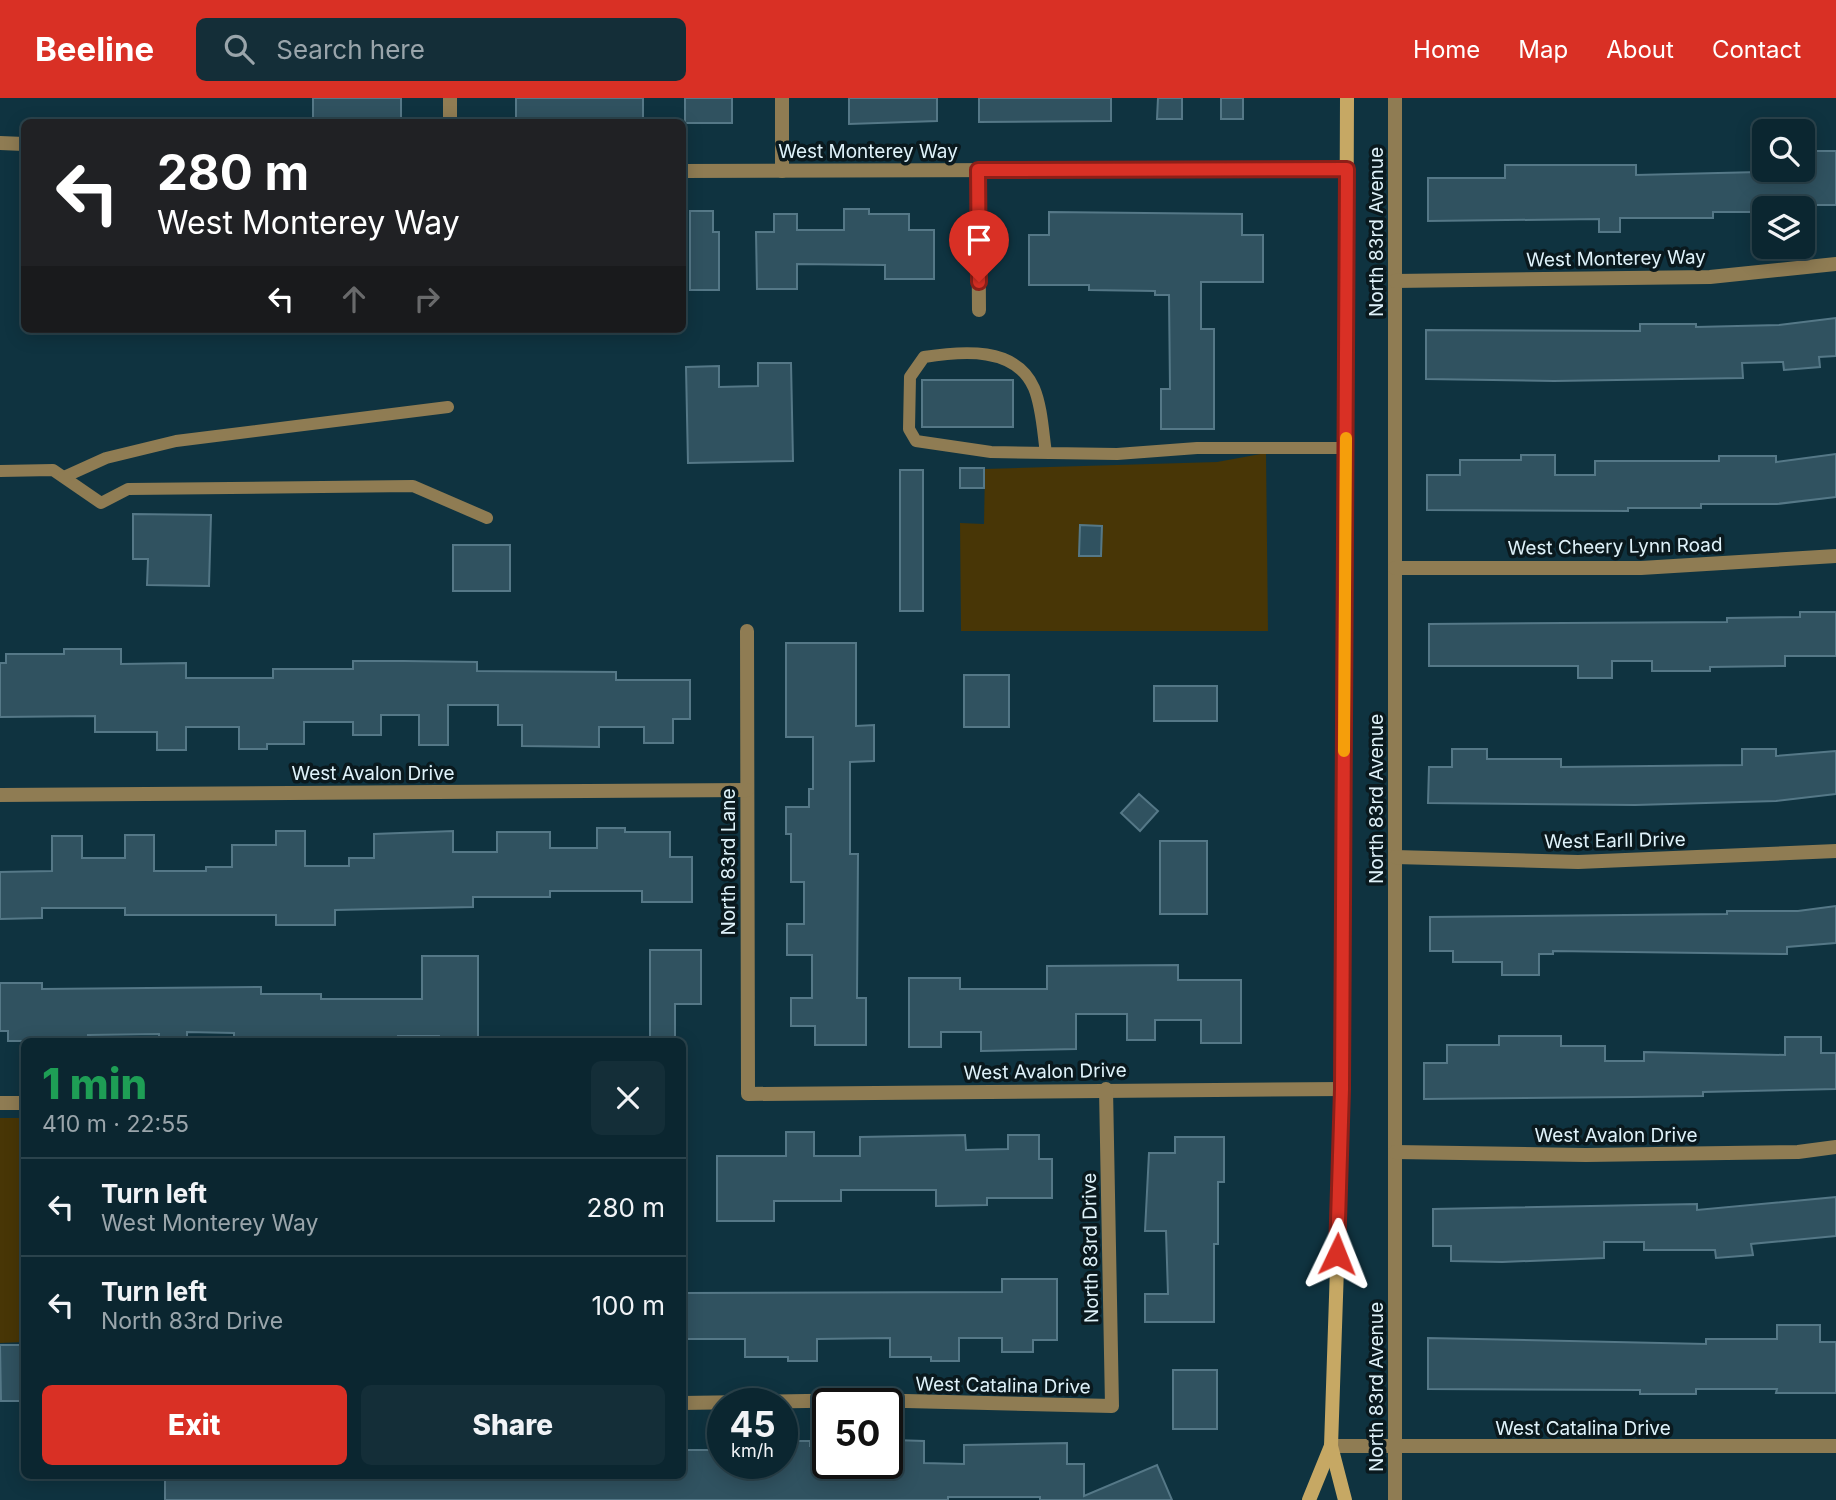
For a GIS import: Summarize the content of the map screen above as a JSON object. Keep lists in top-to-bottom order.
{
  "streets": {
    "main road": ["North 83rd Avenue"],
    "street": [
      "West Monterey Way",
      "West Cheery Lynn Road",
      "West Avalon Drive",
      "West Earll Drive",
      "North 83rd Lane",
      "North 83rd Drive",
      "West Catalina Drive"
    ]
  },
  "crossings": [
    ["West Monterey Way", "North 83rd Avenue"],
    ["North 83rd Avenue", "West Cheery Lynn Road"],
    ["North 83rd Avenue", "West Avalon Drive"],
    ["North 83rd Avenue", "West Earll Drive"],
    ["North 83rd Avenue", "West Catalina Drive"],
    ["West Avalon Drive", "North 83rd Lane"],
    ["West Avalon Drive", "North 83rd Drive"],
    ["North 83rd Drive", "West Catalina Drive"]
  ],
  "page": {
    "header": "Beeline",
    "search": "Search here",
    "nav": [
      "Home",
      "Map",
      "About",
      "Contact"
    ],
    "turn": ["280 m", "West Monterey Way"],
    "heading": ["1 min", "410 m · 22:55"],
    "list": [
      {
        "name": "Turn left",
        "note": "West Monterey Way",
        "value": "280 m"
      },
      {
        "name": "Turn left",
        "note": "North 83rd Drive",
        "value": "100 m"
      }
    ],
    "buttons": ["Exit", "Share"],
    "speed": "45 km/h",
    "limit": "50"
  }
}
